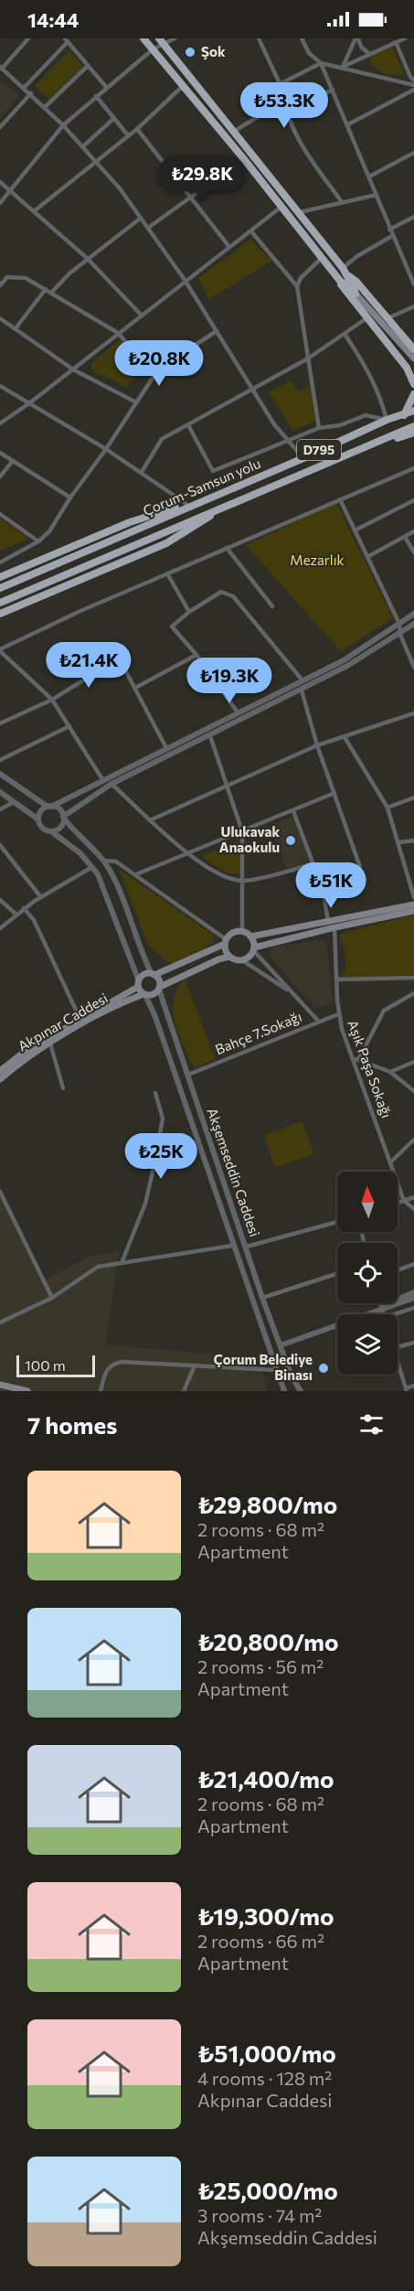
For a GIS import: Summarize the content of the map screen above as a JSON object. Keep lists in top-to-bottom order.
{
  "streets": {
    "highway": ["D795", "Çorum-Samsun yolu"],
    "main road": ["Akpınar Caddesi"],
    "street": ["Bahçe 7.Sokağı", "Aşık Paşa Sokağı", "Akşemseddin Caddesi"]
  },
  "crossings": [
    ["Akpınar Caddesi", "Akşemseddin Caddesi"],
    ["Bahçe 7.Sokağı", "Aşık Paşa Sokağı"],
    ["Bahçe 7.Sokağı", "Akşemseddin Caddesi"]
  ],
  "parks": ["Mezarlık"],
  "places": ["Şok", "Ulukavak Anaokulu", "Çorum Belediye Binası"],
  "scale_bar": "100 m",
  "north": "top",
  "page": {
    "status": "14:44",
    "price": [
      "₺53.3K",
      "₺29.8K",
      "₺20.8K",
      "₺21.4K",
      "₺19.3K",
      "₺51K",
      "₺25K"
    ],
    "scale": "100 m",
    "heading": "7 homes",
    "list": [
      {
        "name": "₺29,800/mo",
        "note": "2 rooms · 68 m² · Apartment"
      },
      {
        "name": "₺20,800/mo",
        "note": "2 rooms · 56 m² · Apartment"
      },
      {
        "name": "₺21,400/mo",
        "note": "2 rooms · 68 m² · Apartment"
      },
      {
        "name": "₺19,300/mo",
        "note": "2 rooms · 66 m² · Apartment"
      },
      {
        "name": "₺51,000/mo",
        "note": "4 rooms · 128 m² · Akpınar Caddesi"
      },
      {
        "name": "₺25,000/mo",
        "note": "3 rooms · 74 m² · Akşemseddin Caddesi"
      }
    ]
  }
}
